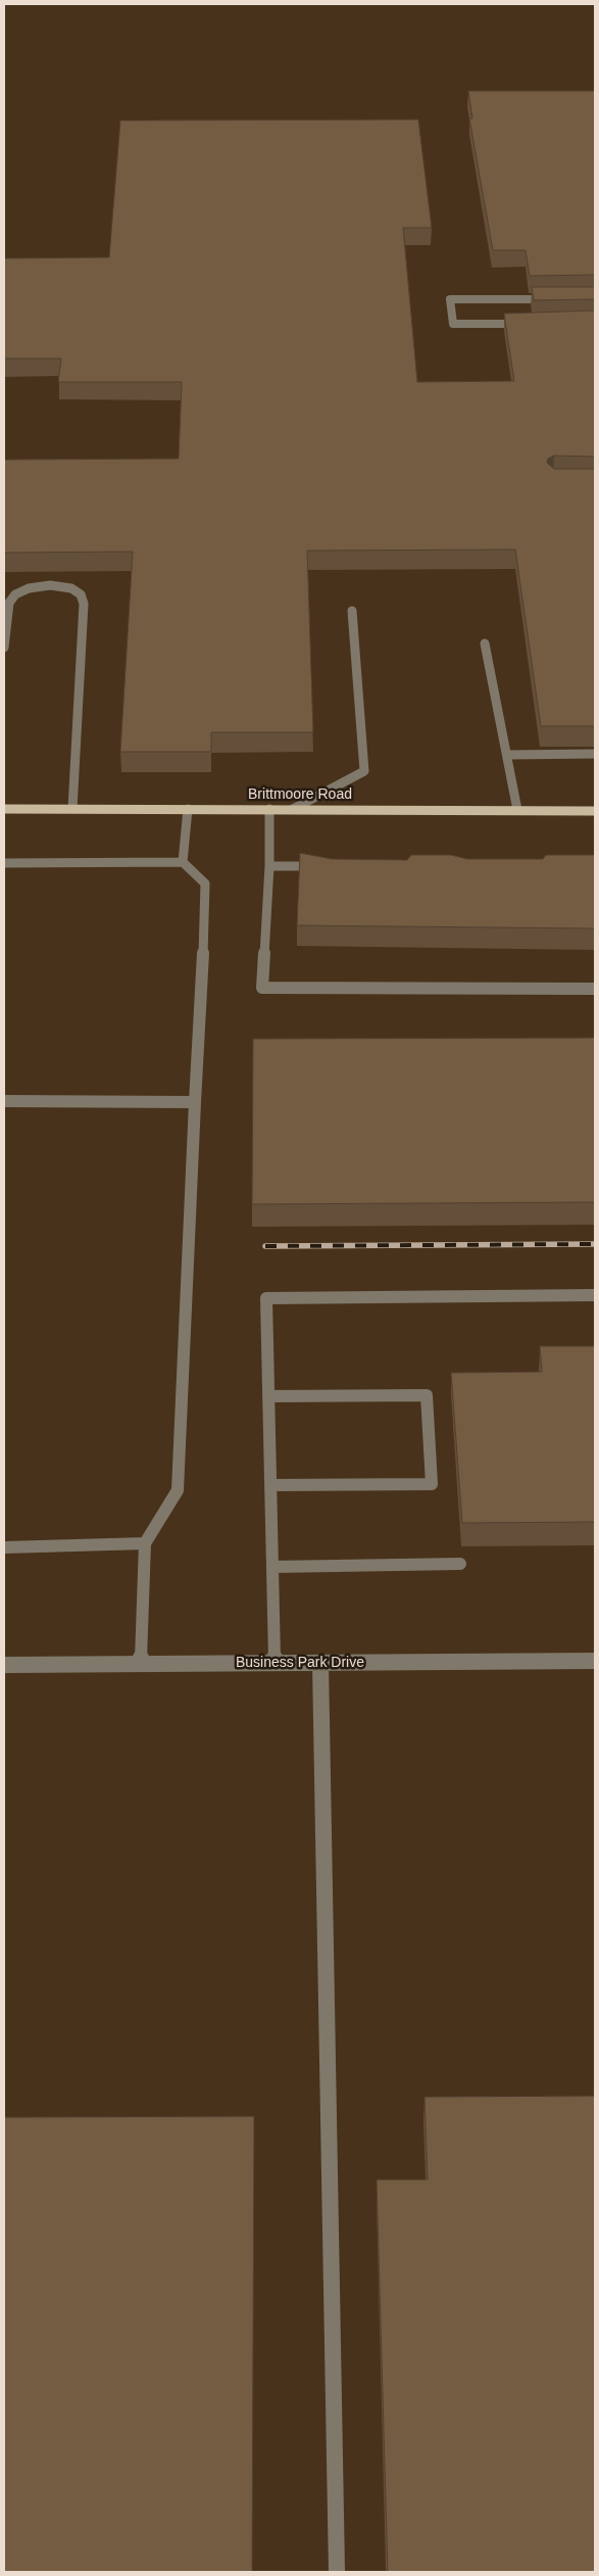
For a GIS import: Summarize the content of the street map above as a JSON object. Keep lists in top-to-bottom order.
{
  "streets": {
    "main road": ["Brittmoore Road"],
    "street": ["Business Park Drive"]
  }
}
